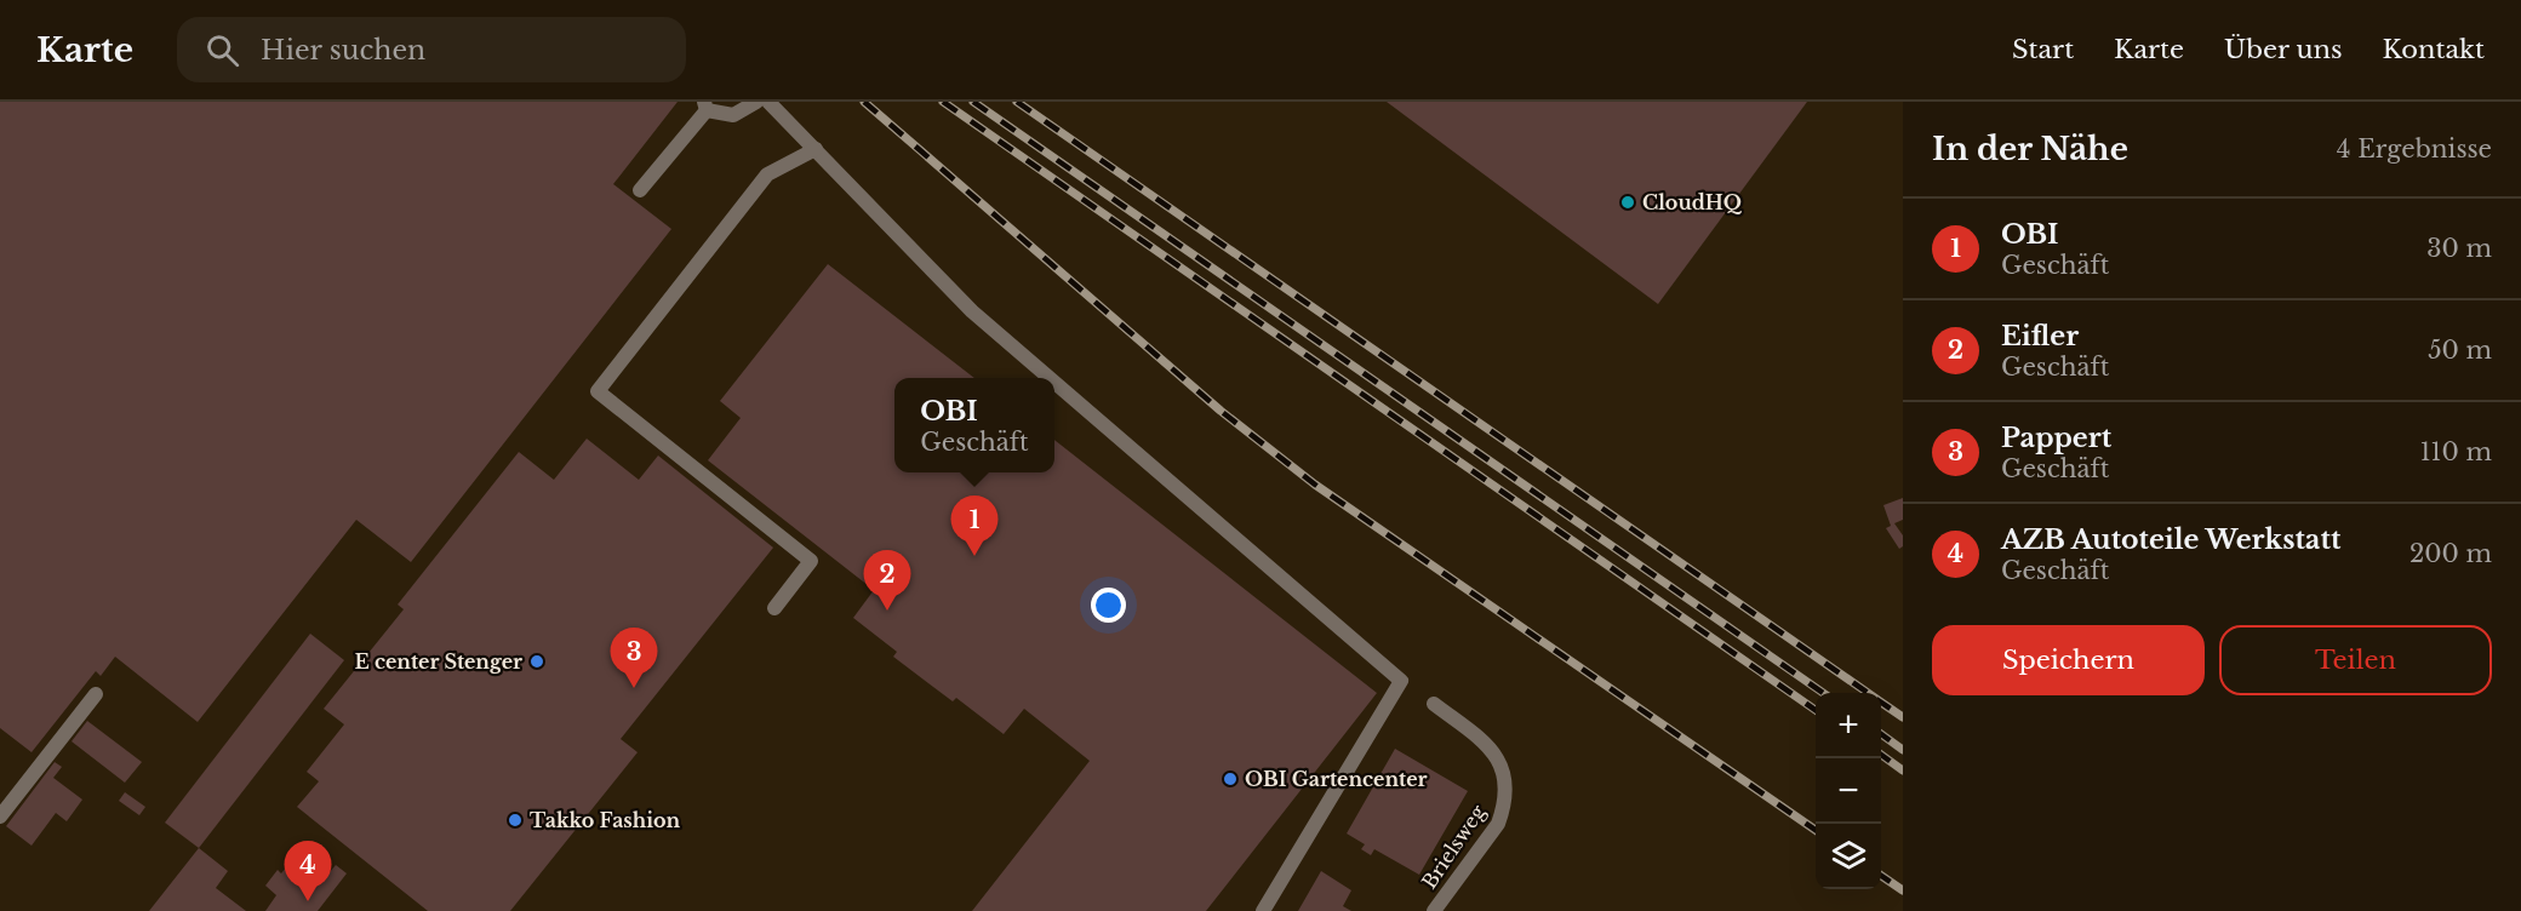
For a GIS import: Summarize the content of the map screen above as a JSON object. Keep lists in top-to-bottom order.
{
  "streets": {
    "street": ["Brielsweg"]
  },
  "places": [
    "CloudHQ",
    "E center Stenger",
    "OBI Gartencenter",
    "Takko Fashion"
  ],
  "page": {
    "header": "Karte",
    "search": "Hier suchen",
    "nav": [
      "Start",
      "Karte",
      "Über uns",
      "Kontakt"
    ],
    "heading": ["In der Nähe", "4 Ergebnisse"],
    "list": [
      {
        "mark": "1",
        "name": "OBI",
        "note": "Geschäft",
        "value": "30 m"
      },
      {
        "mark": "2",
        "name": "Eifler",
        "note": "Geschäft",
        "value": "50 m"
      },
      {
        "mark": "3",
        "name": "Pappert",
        "note": "Geschäft",
        "value": "110 m"
      },
      {
        "mark": "4",
        "name": "AZB Autoteile Werkstatt",
        "note": "Geschäft",
        "value": "200 m"
      }
    ],
    "popup": ["OBI", "Geschäft"],
    "pins": [
      "1",
      "2",
      "3",
      "4"
    ],
    "buttons": ["Speichern", "Teilen"],
    "map_buttons": ["+", "−"]
  }
}
